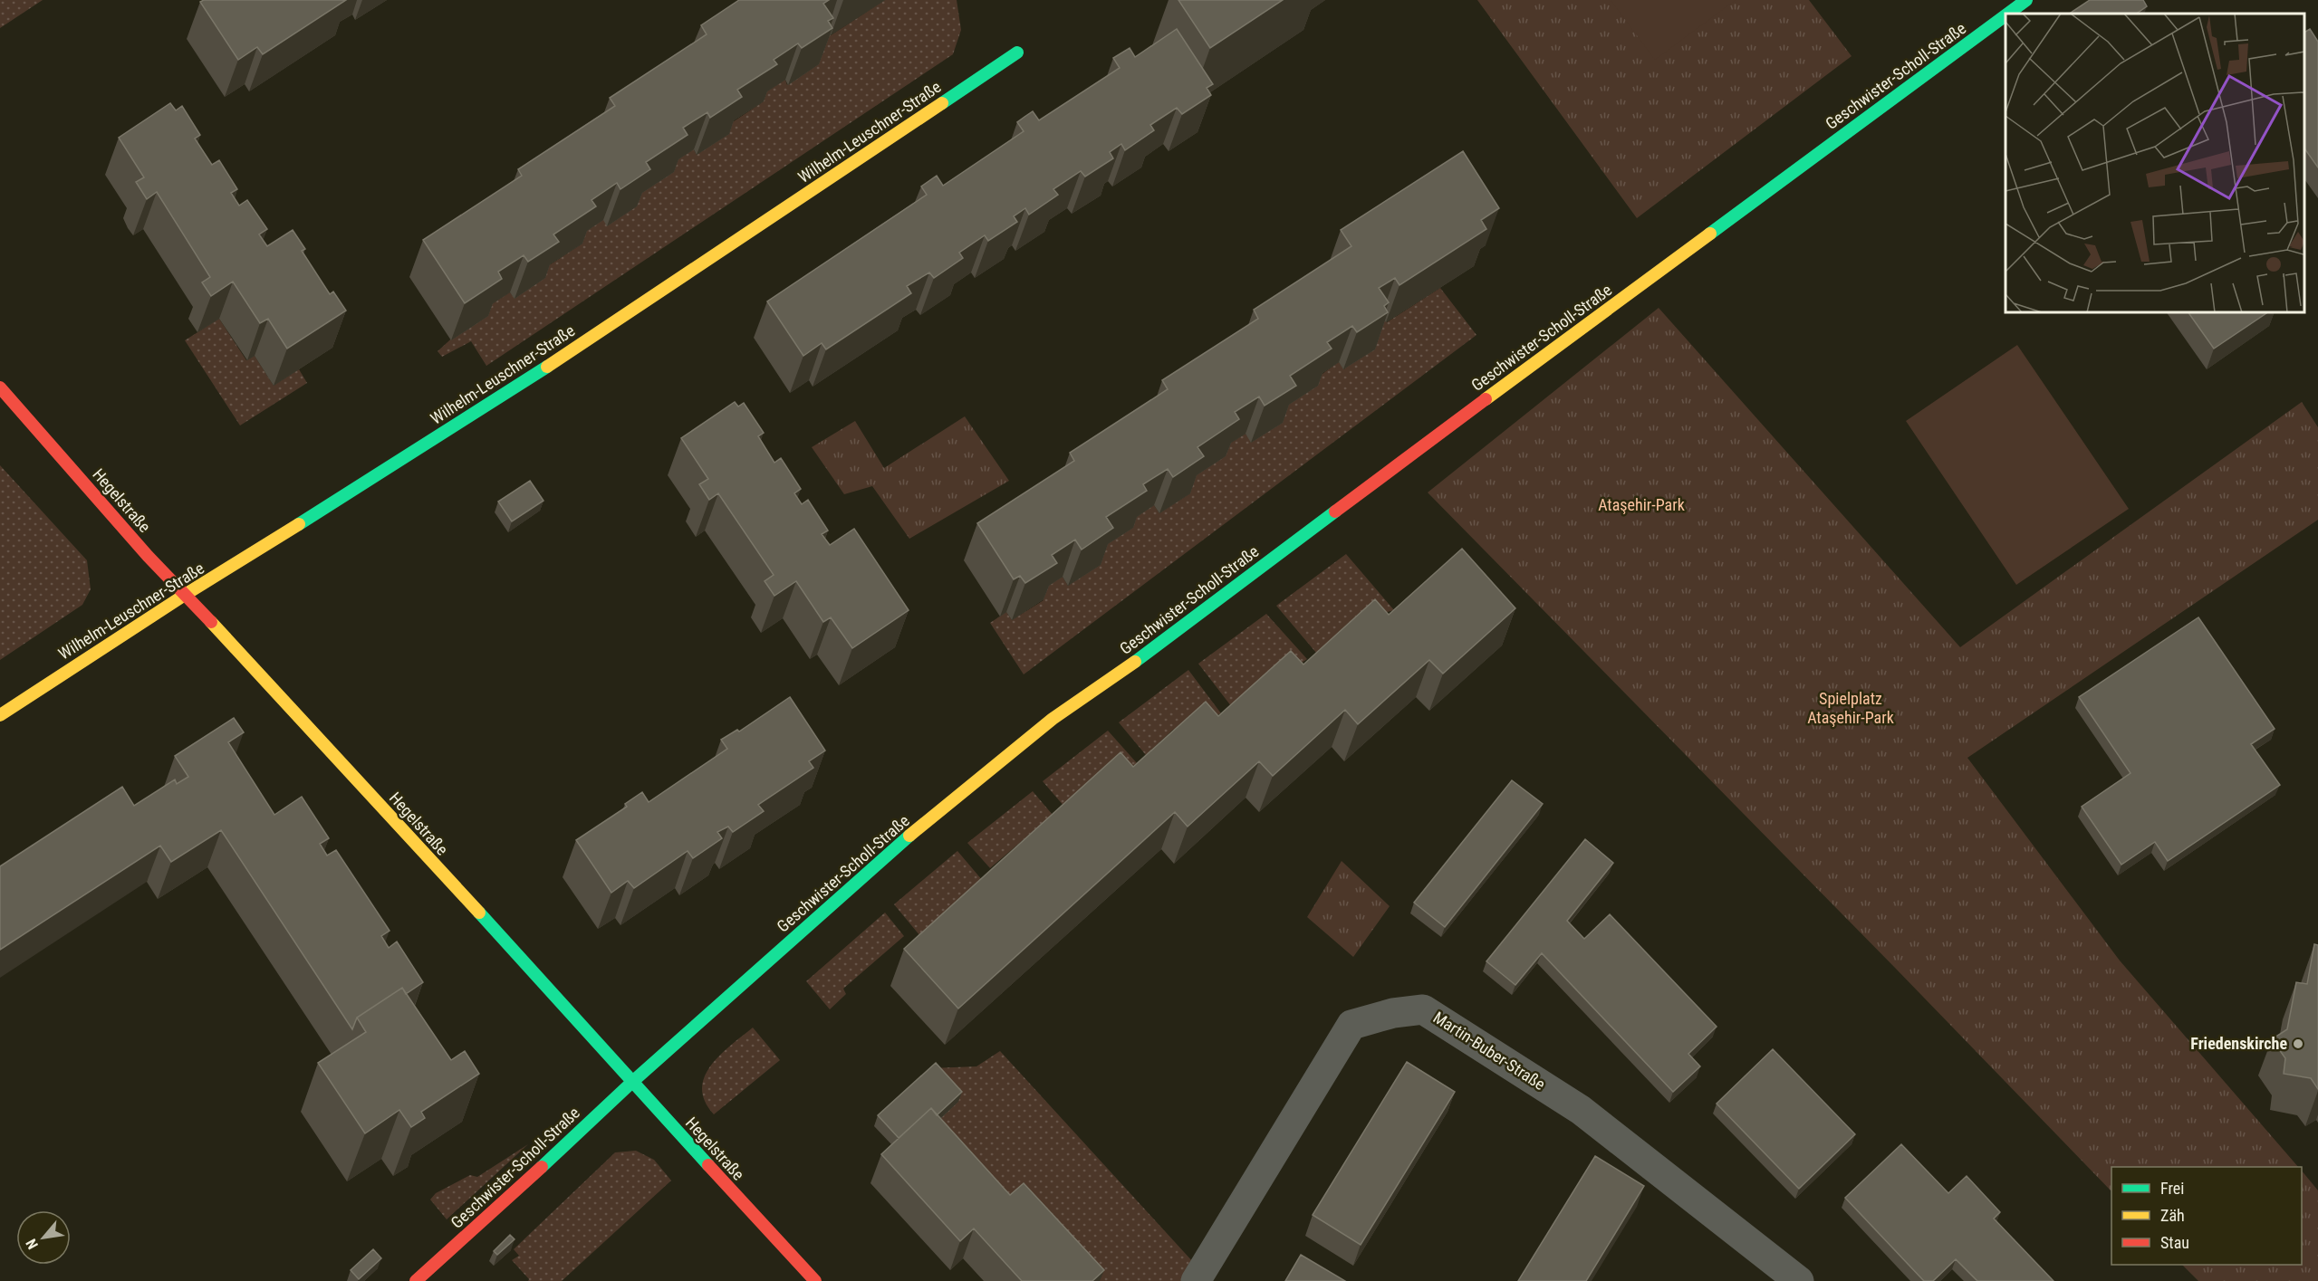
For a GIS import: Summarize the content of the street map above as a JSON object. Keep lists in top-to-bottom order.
{
  "streets": {
    "street": [
      "Geschwister-Scholl-Straße",
      "Wilhelm-Leuschner-Straße",
      "Hegelstraße",
      "Martin-Buber-Straße"
    ]
  },
  "crossings": [
    ["Geschwister-Scholl-Straße", "Hegelstraße"],
    ["Wilhelm-Leuschner-Straße", "Hegelstraße"]
  ],
  "parks": ["Ataşehir-Park", "Spielplatz Ataşehir-Park"],
  "places": ["Friedenskirche"],
  "legend": ["Frei", "Zäh", "Stau"],
  "north": "bottom left"
}
